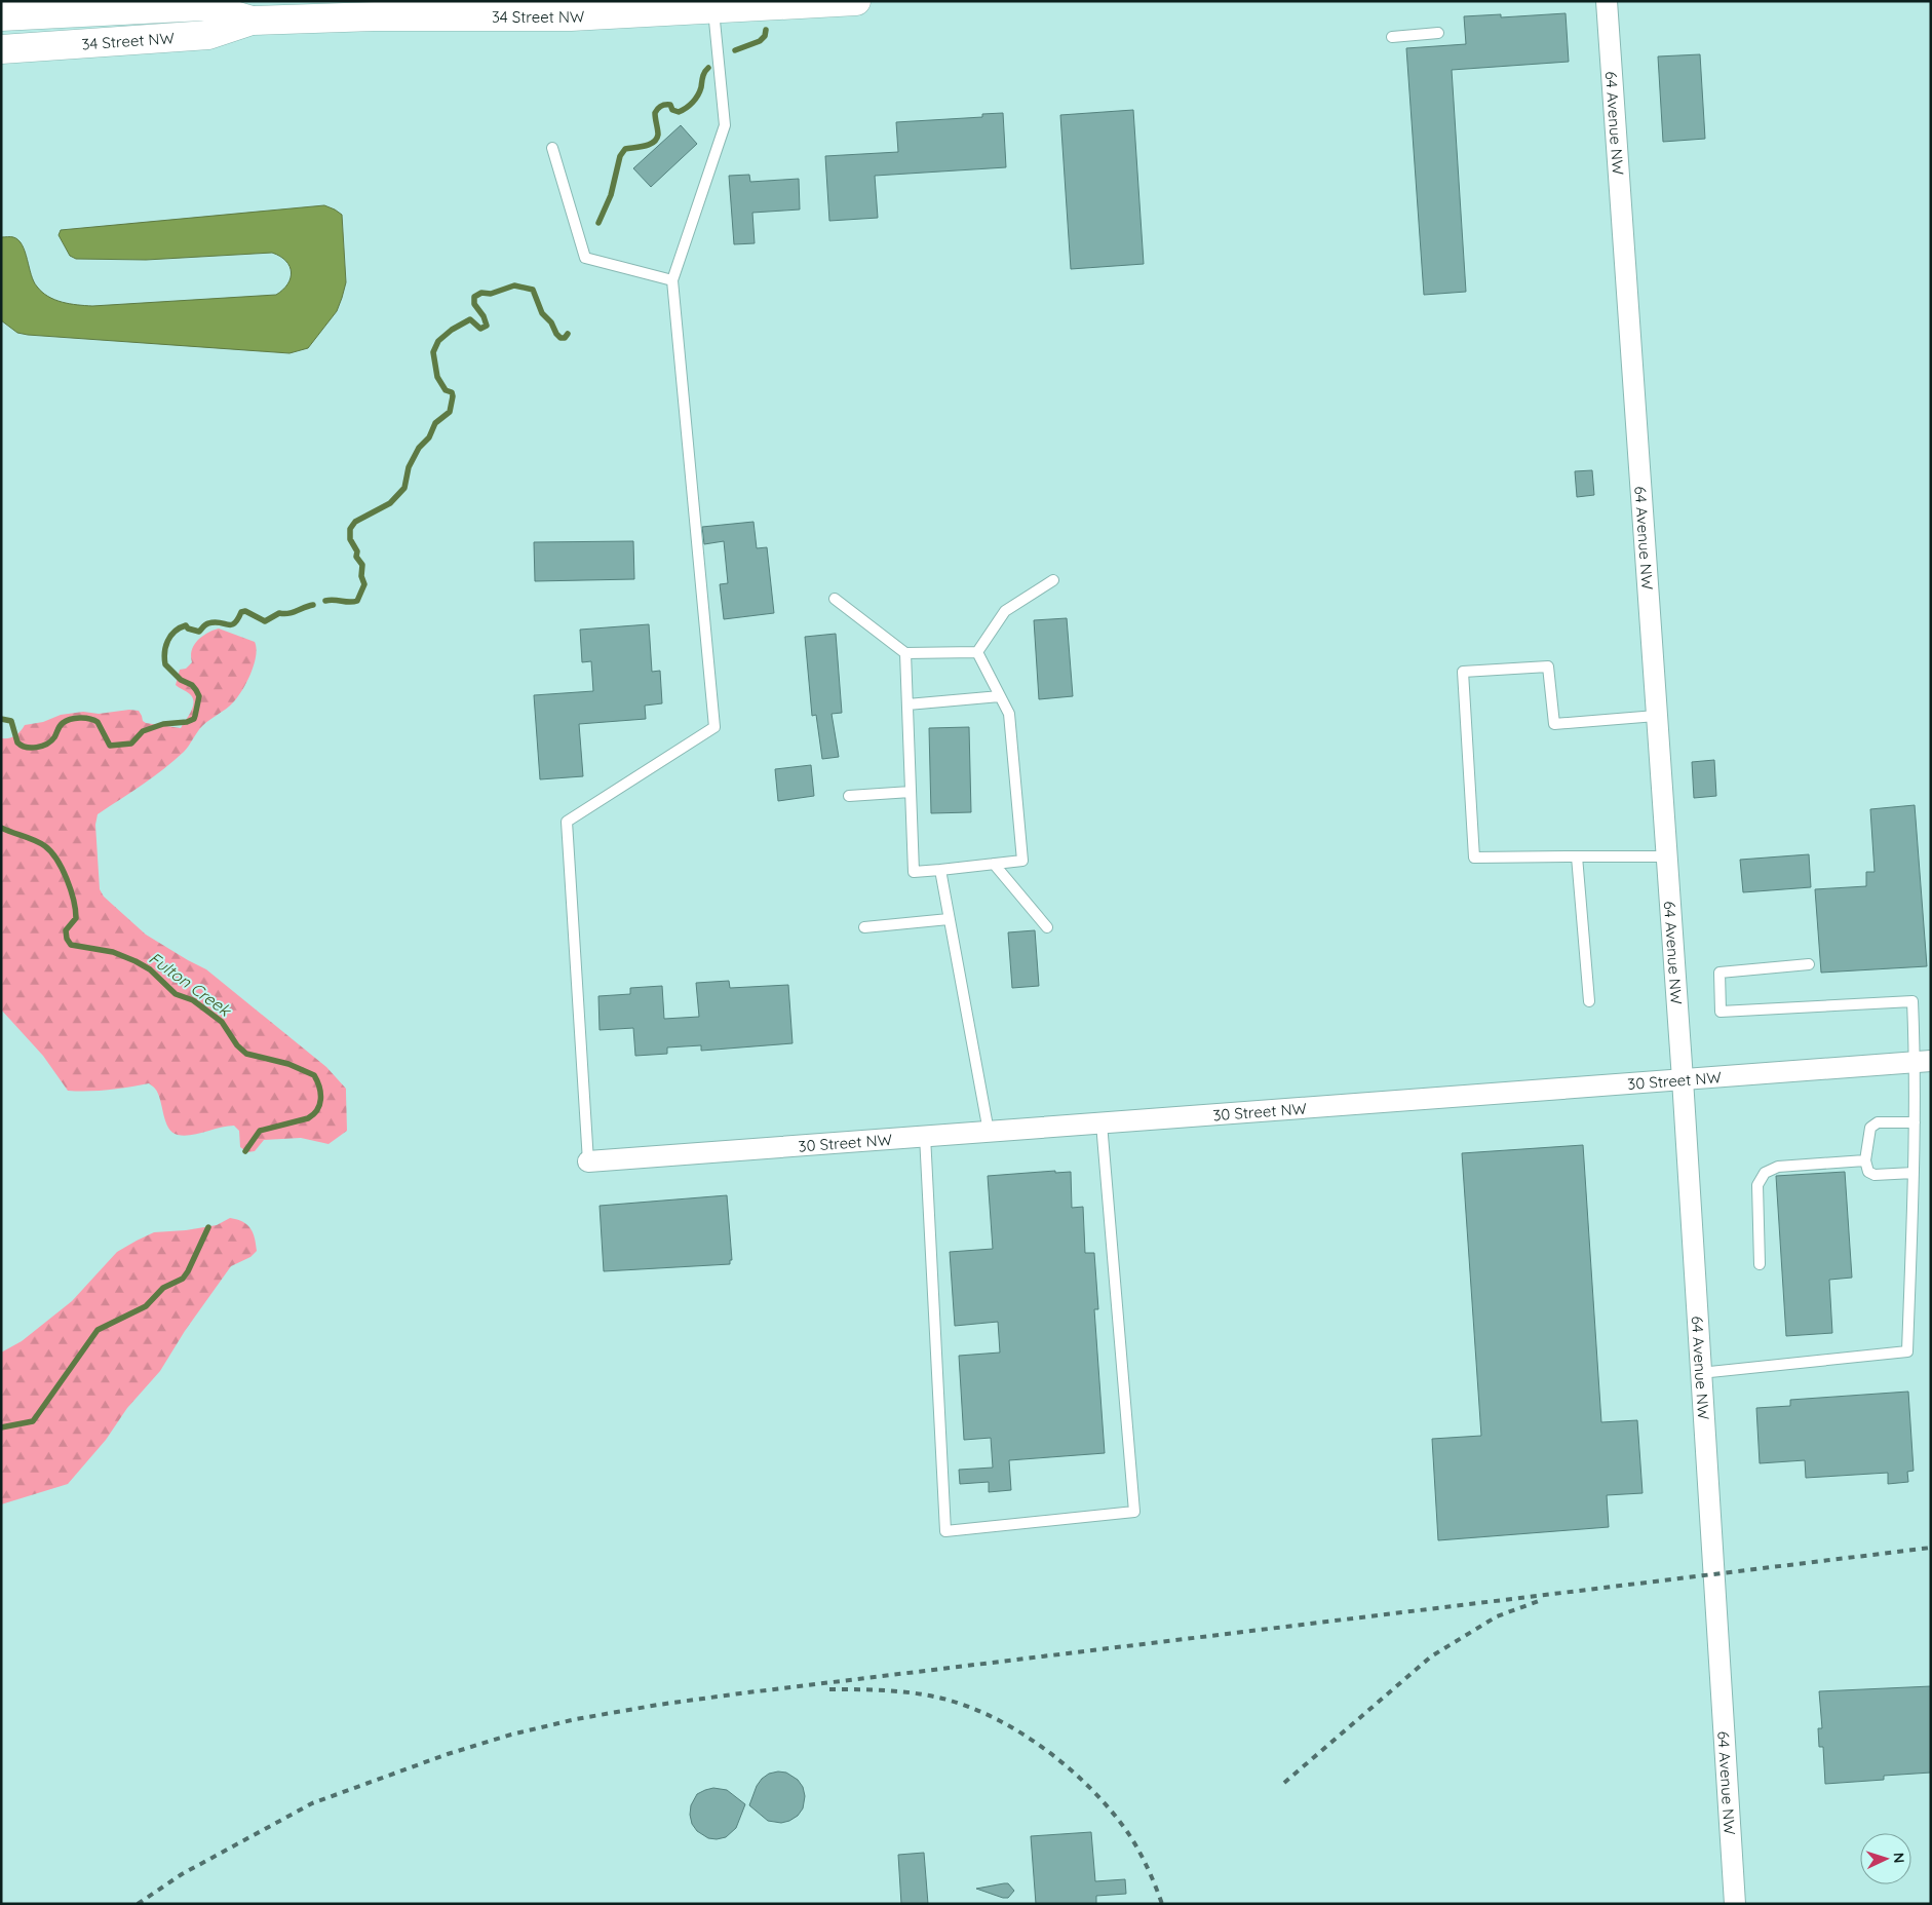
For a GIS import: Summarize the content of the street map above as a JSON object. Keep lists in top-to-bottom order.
{
  "streets": {
    "main road": ["34 Street NW"],
    "street": ["64 Avenue NW", "30 Street NW"]
  },
  "crossings": [
    ["64 Avenue NW", "30 Street NW"]
  ],
  "water": ["Fulton Creek"],
  "north": "right"
}
